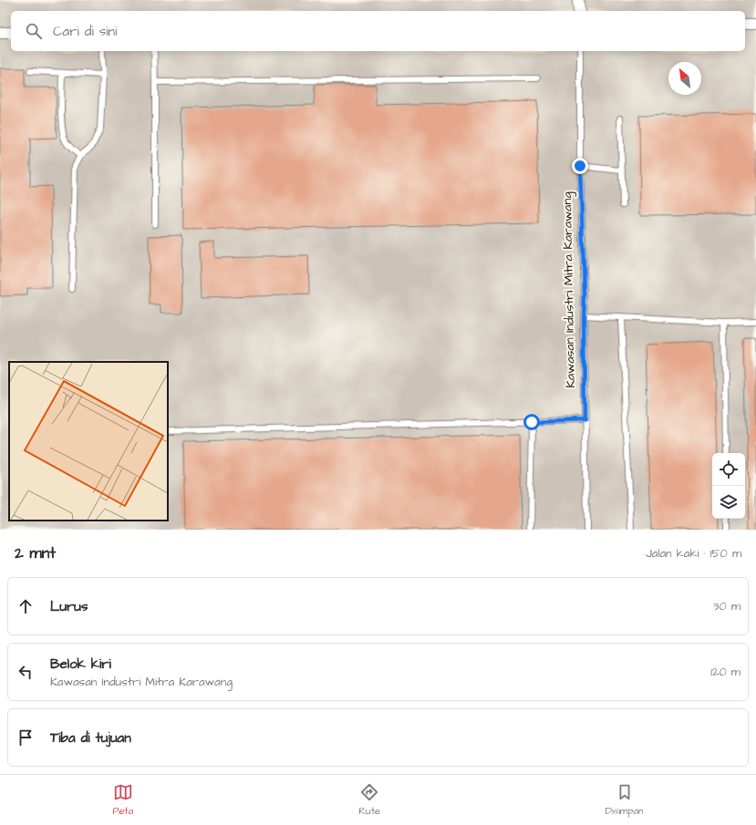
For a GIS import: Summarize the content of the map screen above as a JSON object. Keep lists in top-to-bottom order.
{
  "streets": {
    "lane": ["Kawasan Industri Mitra Karawang"]
  },
  "north": "top left",
  "page": {
    "search": "Cari di sini",
    "heading": ["2 mnt", "Jalan kaki · 150 m"],
    "list": [
      ["Lurus", "30 m"],
      ["Belok kiri", "Kawasan Industri Mitra Karawang", "120 m"],
      "Tiba di tujuan"
    ],
    "nav": ["Peta", "Rute", "Disimpan"]
  }
}
